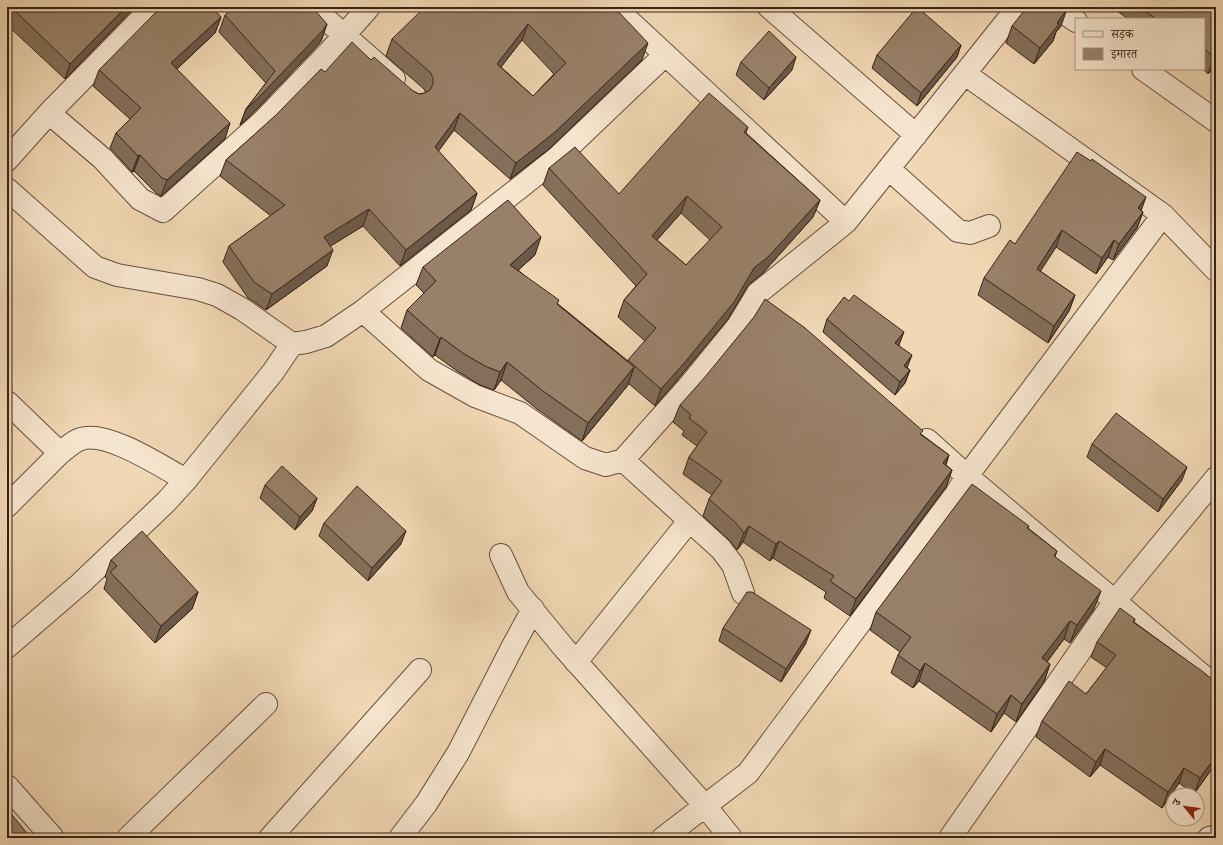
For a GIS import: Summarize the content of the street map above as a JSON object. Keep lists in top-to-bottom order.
{
  "legend": ["सड़क", "इमारत"],
  "north": "top left"
}
